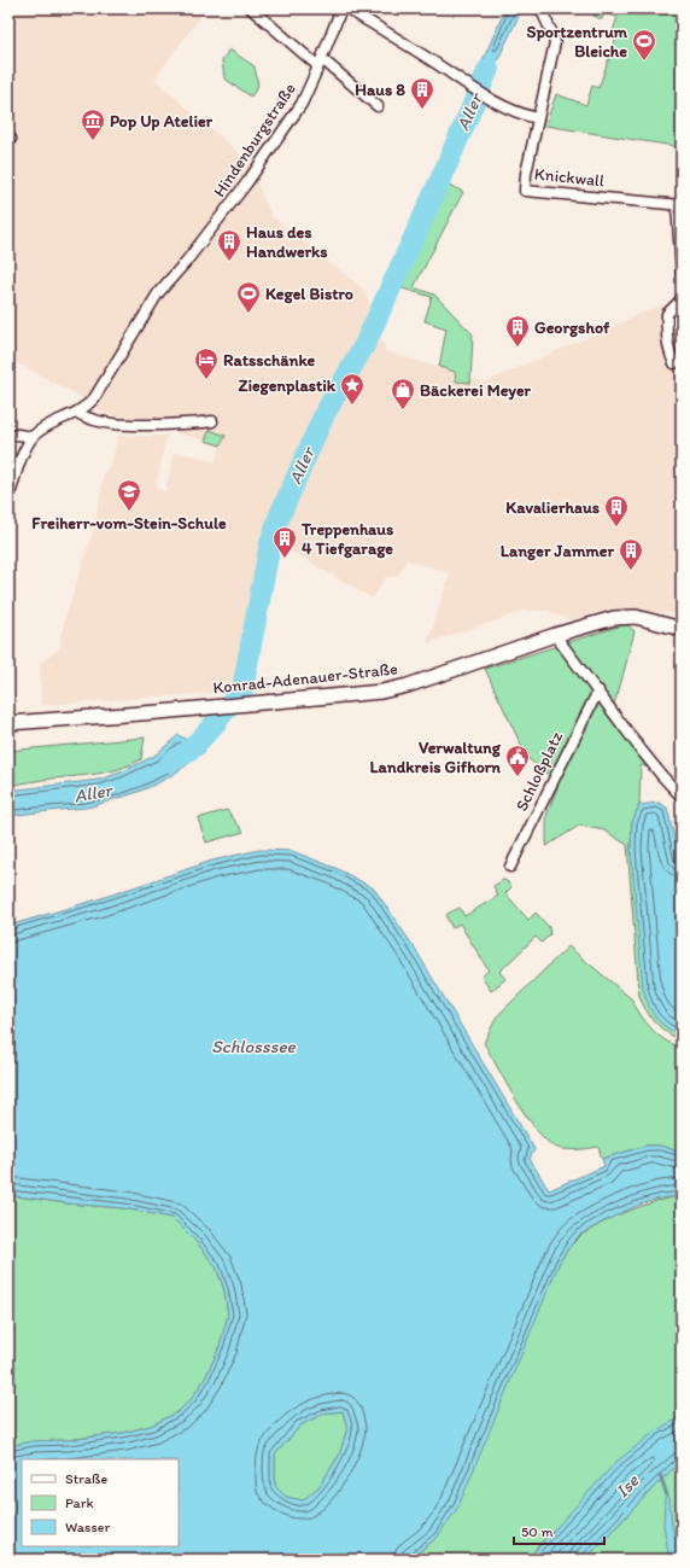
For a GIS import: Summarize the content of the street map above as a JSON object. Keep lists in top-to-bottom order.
{
  "streets": {
    "street": [
      "Hindenburgstraße",
      "Knickwall",
      "Konrad-Adenauer-Straße",
      "Schloßplatz"
    ]
  },
  "water": ["Aller", "Schlosssee", "Ise"],
  "places": {
    "sports": ["Sportzentrum Bleiche", "Kegel Bistro"],
    "building": [
      "Haus 8",
      "Haus des Handwerks",
      "Georgshof",
      "Kavalierhaus",
      "Treppenhaus 4 Tiefgarage",
      "Langer Jammer"
    ],
    "museum": ["Pop Up Atelier"],
    "hotel": ["Ratsschänke"],
    "place": ["Ziegenplastik"],
    "shop": ["Bäckerei Meyer"],
    "school or university": ["Freiherr-vom-Stein-Schule"],
    "public building": ["Verwaltung Landkreis Gifhorn"]
  },
  "legend": ["Straße", "Park", "Wasser"],
  "scale_bar": "50 m"
}
